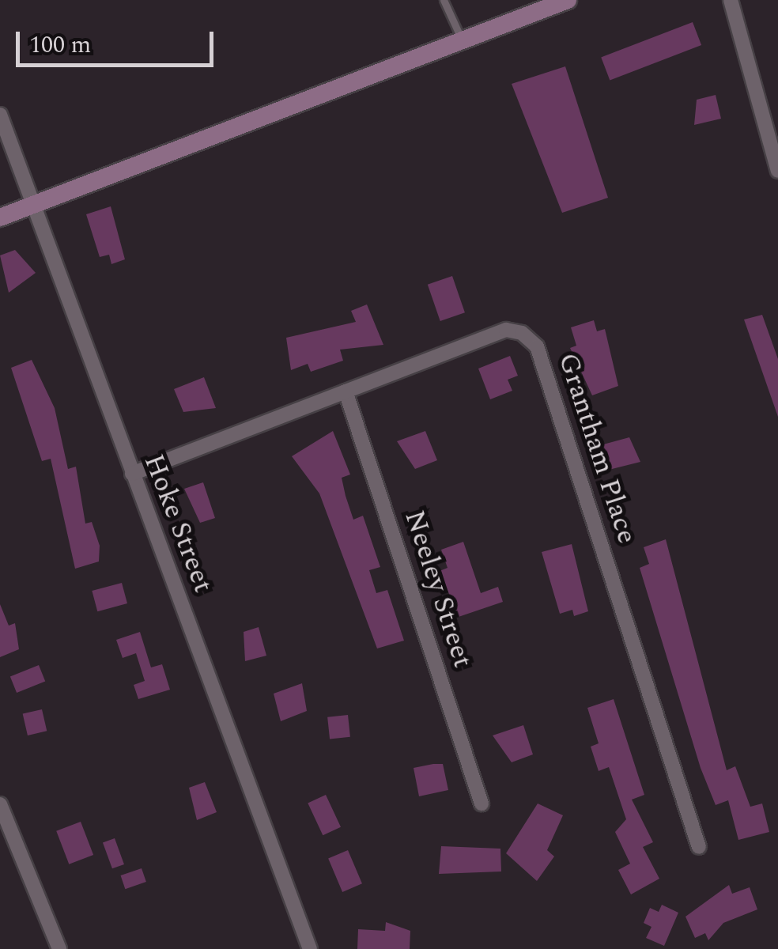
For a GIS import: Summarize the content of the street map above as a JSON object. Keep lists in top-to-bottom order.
{
  "streets": {
    "street": ["Grantham Place", "Hoke Street", "Neeley Street"]
  },
  "crossings": [
    ["Grantham Place", "Hoke Street"],
    ["Grantham Place", "Neeley Street"]
  ],
  "scale_bar": "100 m"
}
